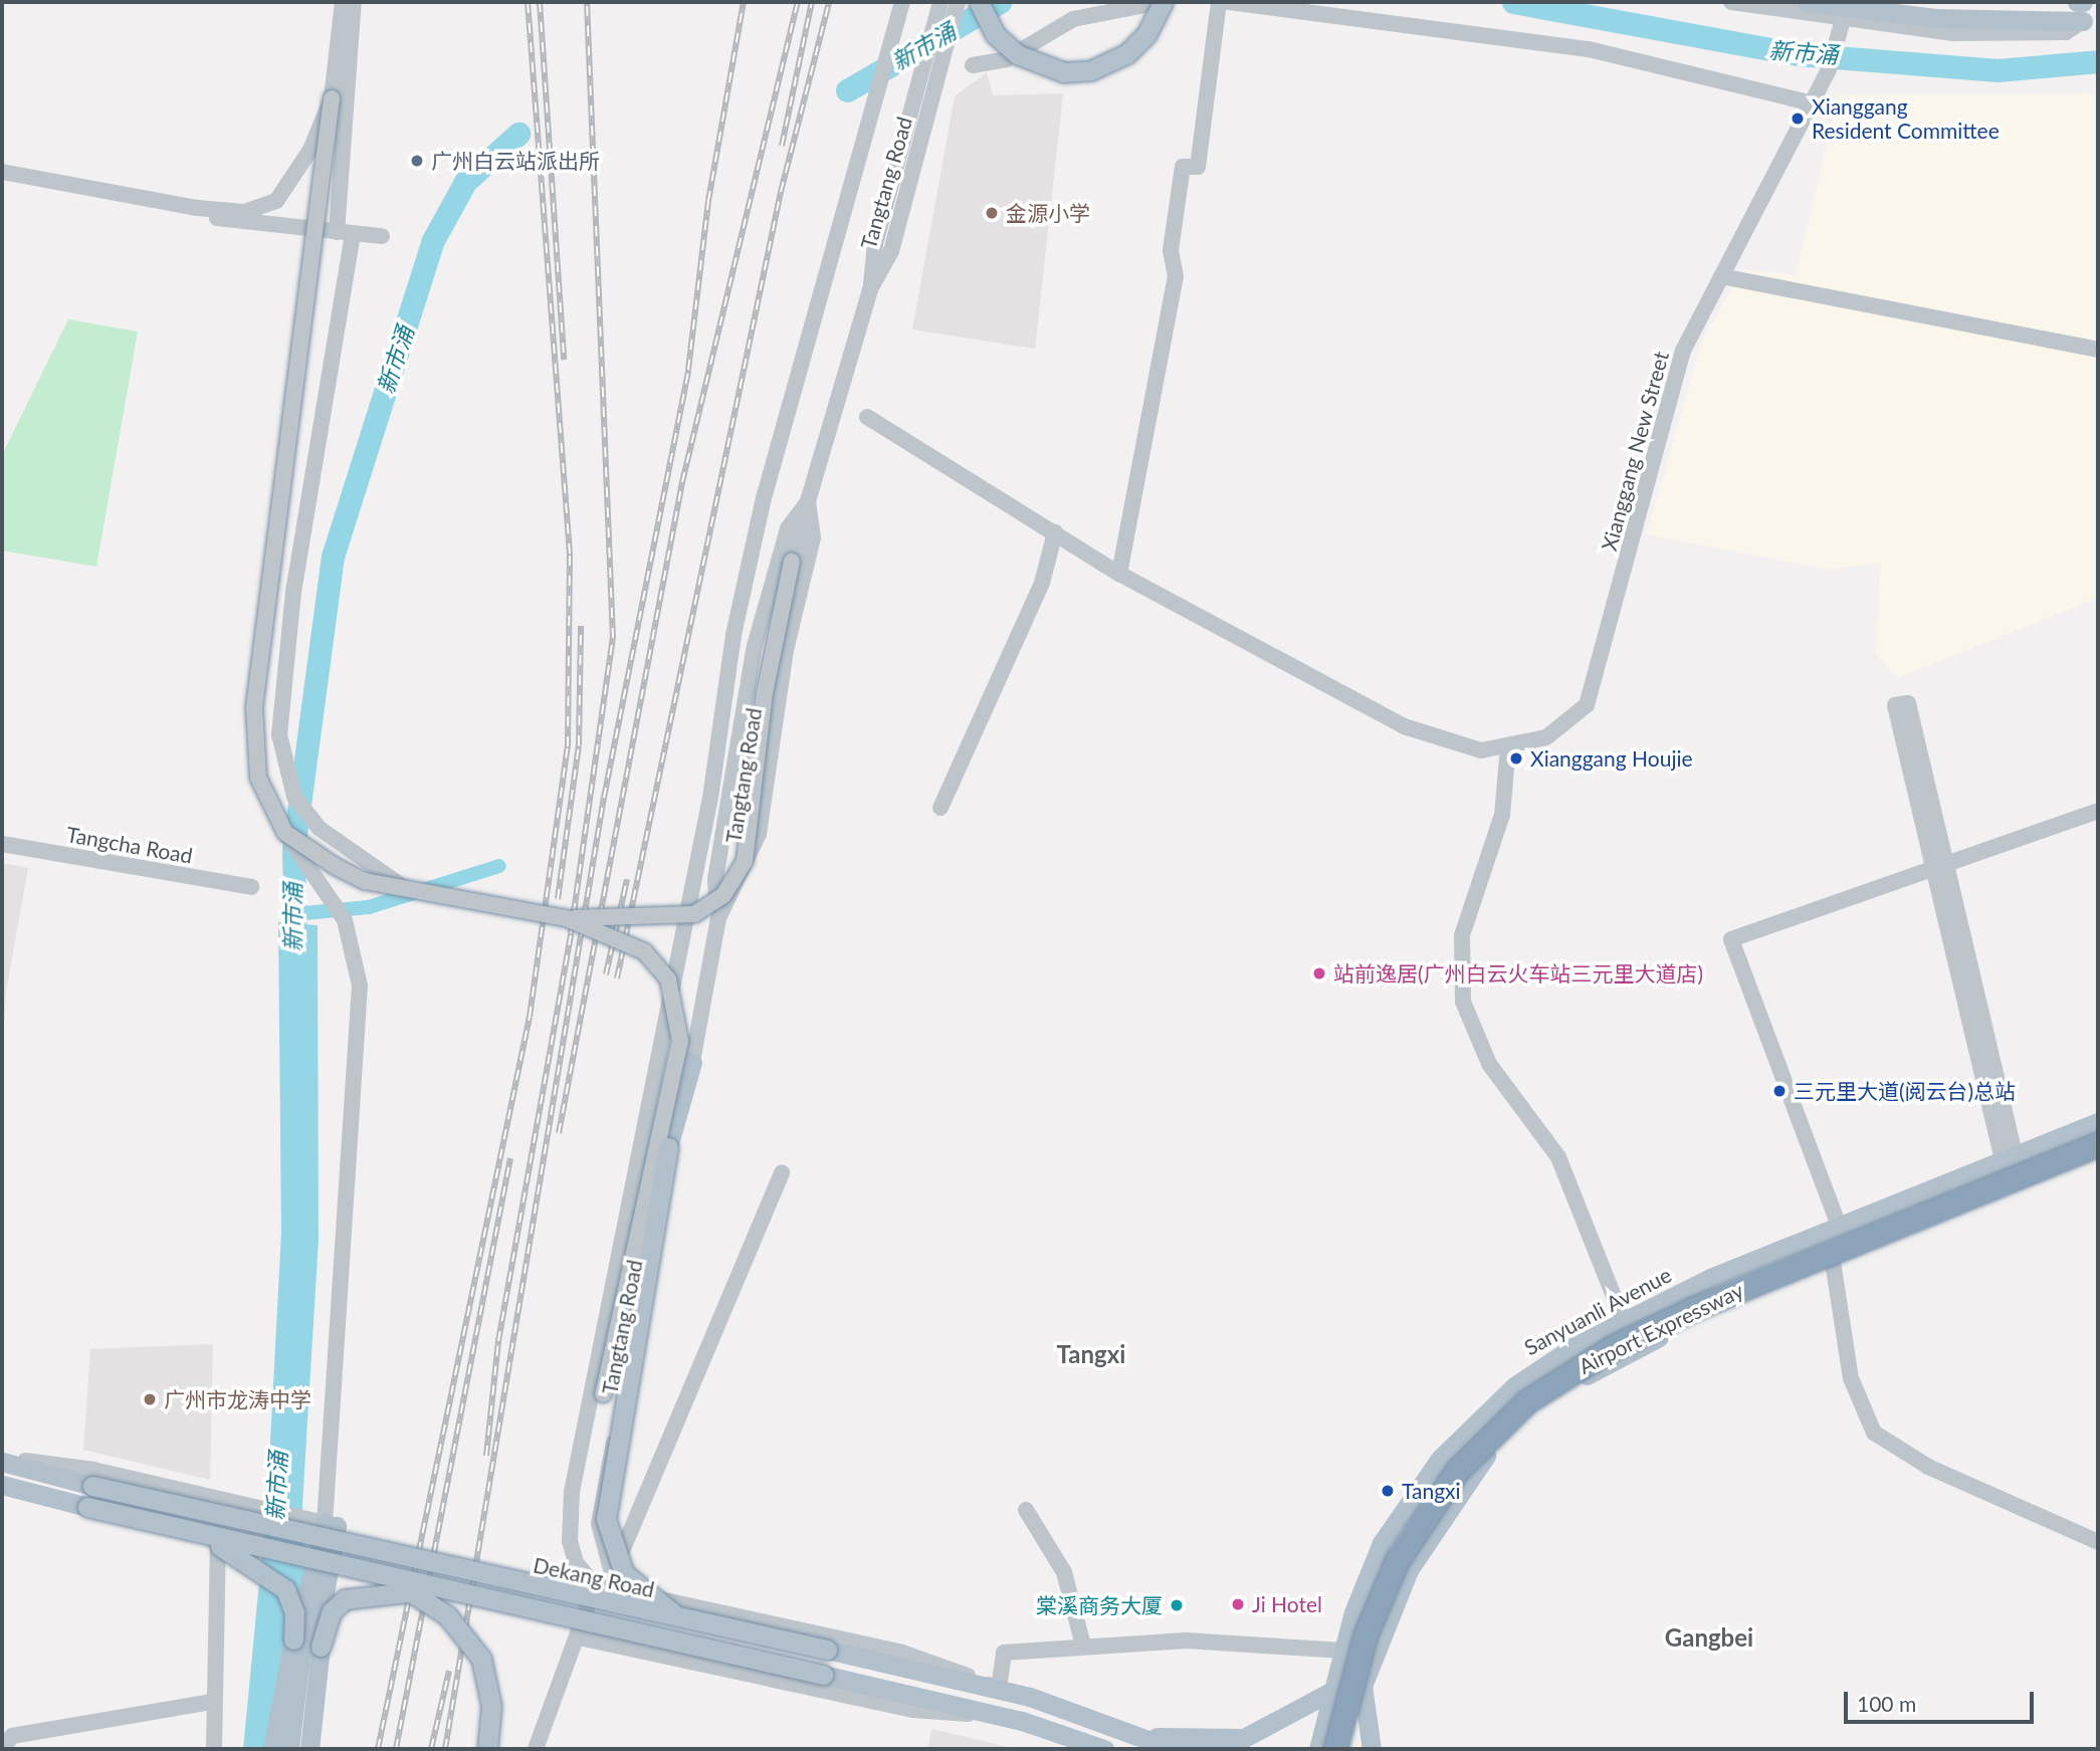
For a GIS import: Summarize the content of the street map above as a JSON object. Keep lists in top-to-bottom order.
{
  "streets": {
    "highway": ["Airport Expressway"],
    "main road": ["Sanyuanli Avenue", "Dekang Road"],
    "street": ["Tangtang Road", "Xianggang New Street", "Tangcha Road"]
  },
  "districts": ["Tangxi", "Gangbei"],
  "water": ["新市涌"],
  "places": [
    "Xianggang Resident Committee",
    "广州白云站派出所",
    "金源小学",
    "Xianggang Houjie",
    "站前逸居(广州白云火车站三元里大道店)",
    "三元里大道(阅云台)总站",
    "广州市龙涛中学",
    "Tangxi",
    "Ji Hotel",
    "棠溪商务大厦"
  ],
  "scale_bar": "100 m"
}
